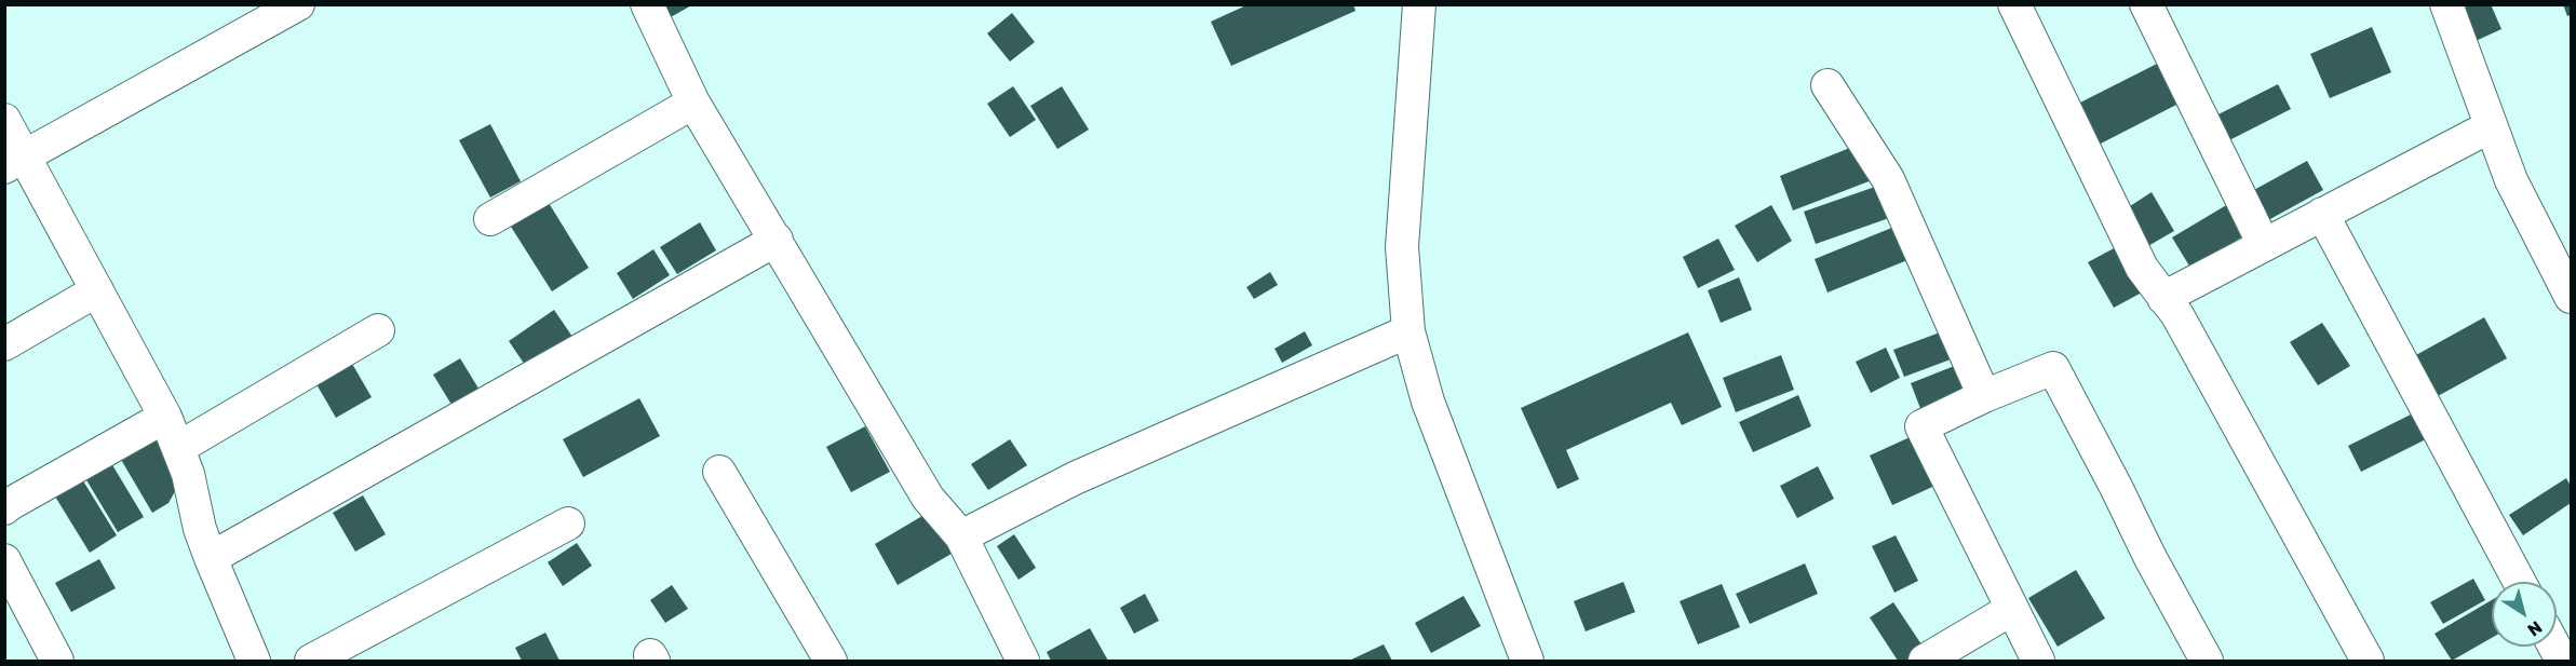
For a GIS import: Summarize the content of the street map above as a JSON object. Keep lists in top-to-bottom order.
{
  "north": "bottom right"
}
